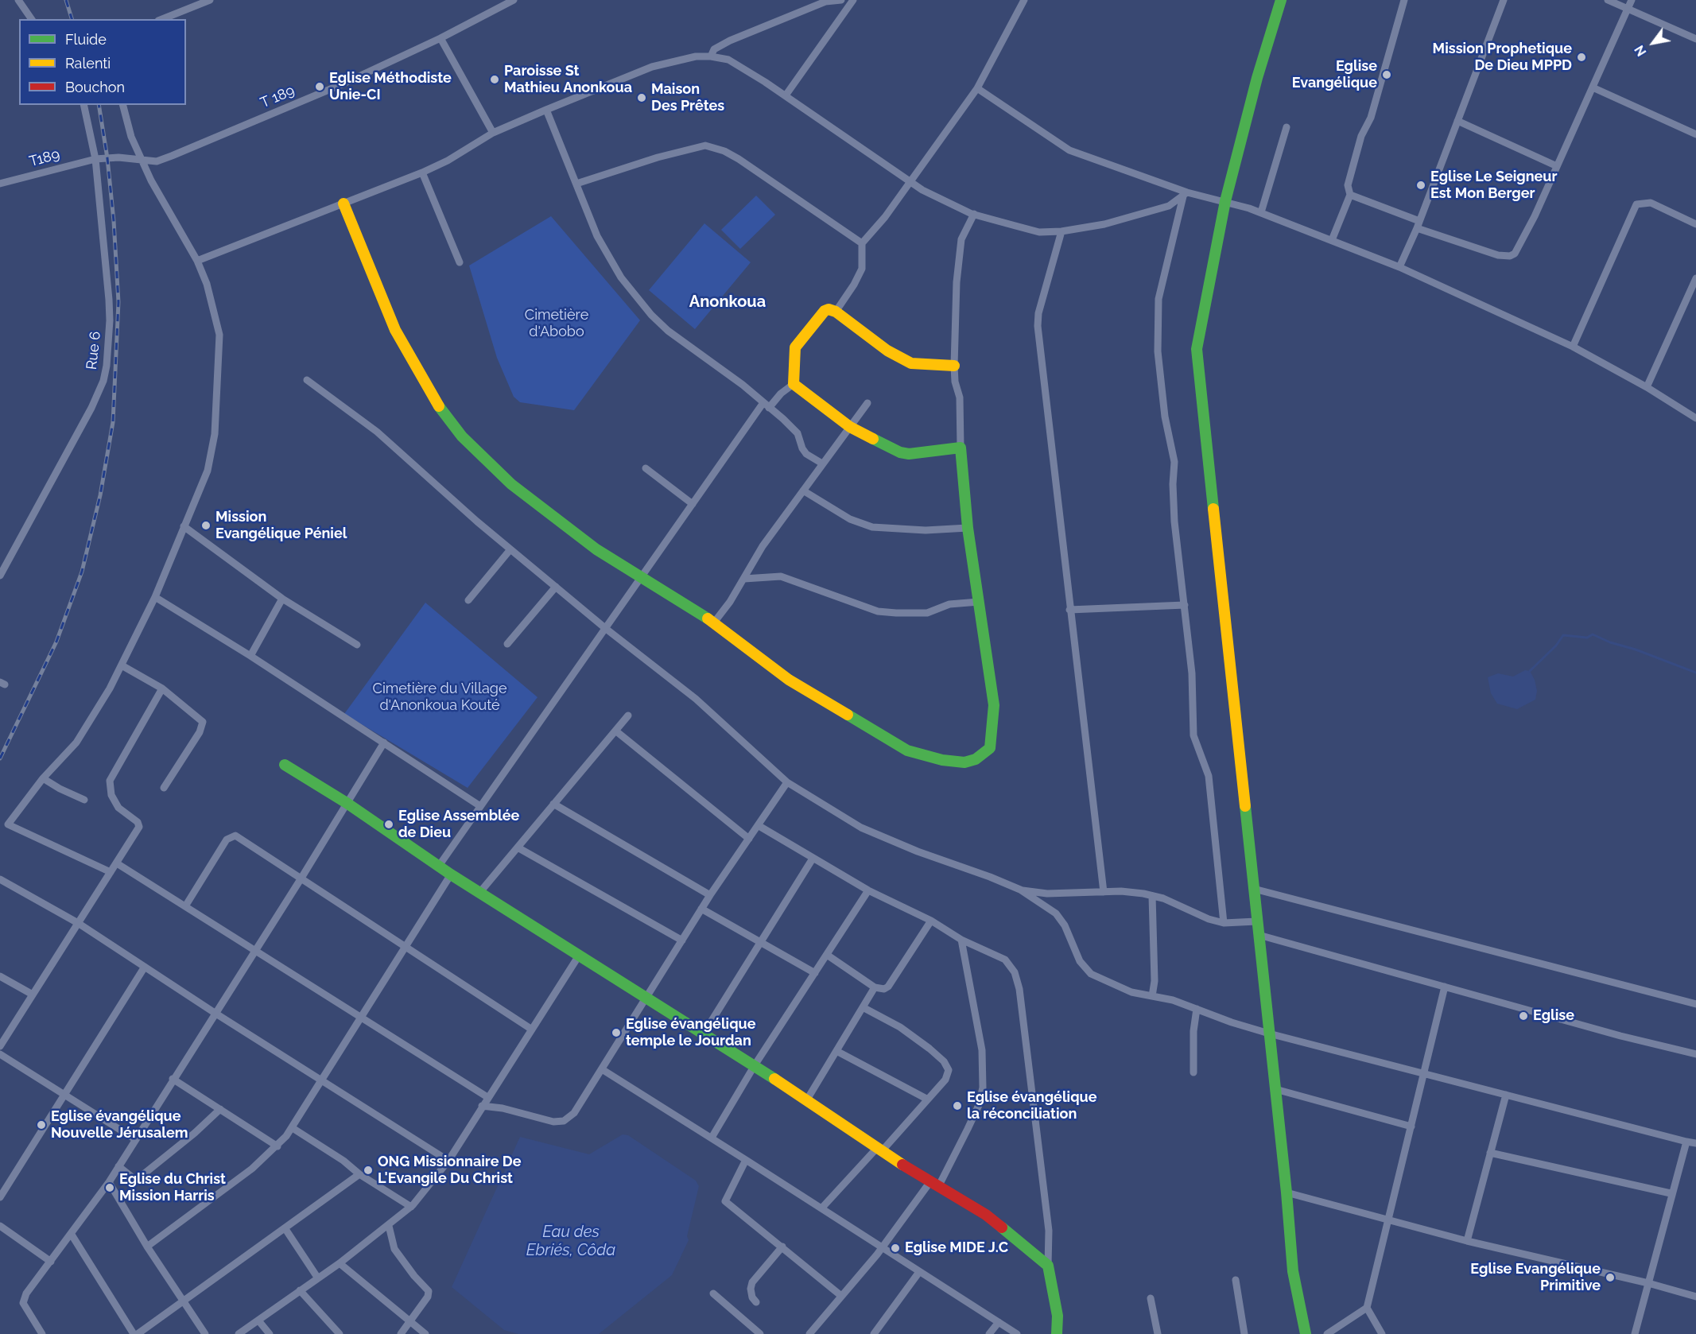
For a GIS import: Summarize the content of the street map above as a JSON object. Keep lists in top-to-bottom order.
{
  "streets": {
    "street": ["T 189", "T189", "Rue 6"]
  },
  "crossings": [
    ["T 189", "T189"],
    ["T 189", "Rue 6"],
    ["T189", "Rue 6"]
  ],
  "districts": ["Anonkoua"],
  "water": ["Eau des Ebriés, Côda"],
  "parks": ["Cimetière d'Abobo", "Cimetière du Village d'Anonkoua Kouté"],
  "places": [
    "Mission Prophetique De Dieu MPPD",
    "Eglise Evangélique",
    "Paroisse St Mathieu Anonkoua",
    "Eglise Méthodiste Unie-CI",
    "Maison Des Prêtes",
    "Eglise Le Seigneur Est Mon Berger",
    "Mission Evangélique Péniel",
    "Eglise Assemblée de Dieu",
    "Eglise",
    "Eglise évangélique temple le Jourdan",
    "Eglise évangélique la réconciliation",
    "Eglise évangélique Nouvelle Jérusalem",
    "ONG Missionnaire De L'Evangile Du Christ",
    "Eglise du Christ Mission Harris",
    "Eglise MIDE J.C",
    "Eglise Evangélique Primitive"
  ],
  "legend": ["Fluide", "Ralenti", "Bouchon"],
  "north": "bottom left"
}
